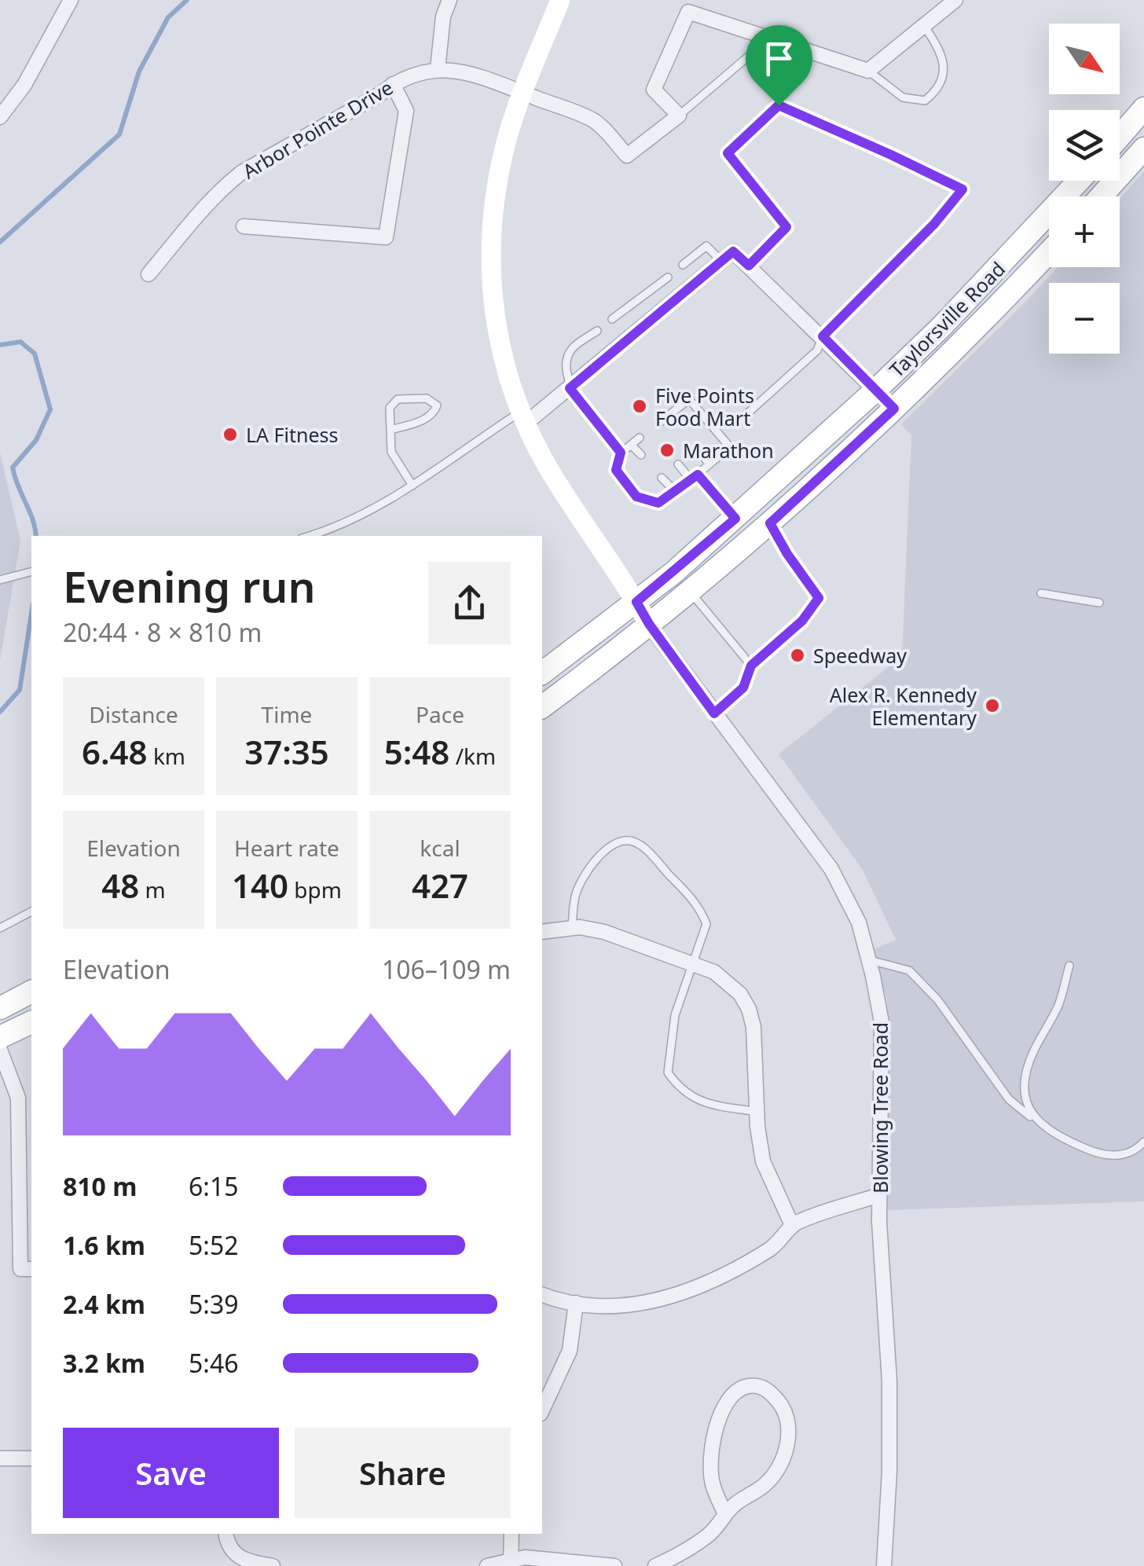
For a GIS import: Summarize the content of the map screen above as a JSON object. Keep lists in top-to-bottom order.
{
  "streets": {
    "main road": ["Taylorsville Road"],
    "street": ["Arbor Pointe Drive", "Blowing Tree Road"]
  },
  "crossings": [
    ["Taylorsville Road", "Blowing Tree Road"]
  ],
  "places": [
    "Five Points Food Mart",
    "LA Fitness",
    "Marathon",
    "Speedway",
    "Alex R. Kennedy Elementary"
  ],
  "north": "bottom right",
  "page": {
    "map_buttons": ["+", "−"],
    "heading": ["Evening run", "20:44 · 8 × 810 m"],
    "stats": [
      ["Distance", "6.48 km"],
      ["Time", "37:35"],
      ["Pace", "5:48 /km"],
      ["Elevation", "48 m"],
      ["Heart rate", "140 bpm"],
      ["kcal", "427"]
    ],
    "chart": ["Elevation", "106–109 m"],
    "list": [
      {
        "name": "810 m",
        "note": "6:15"
      },
      {
        "name": "1.6 km",
        "note": "5:52"
      },
      {
        "name": "2.4 km",
        "note": "5:39"
      },
      {
        "name": "3.2 km",
        "note": "5:46"
      }
    ],
    "buttons": ["Save", "Share"]
  }
}
